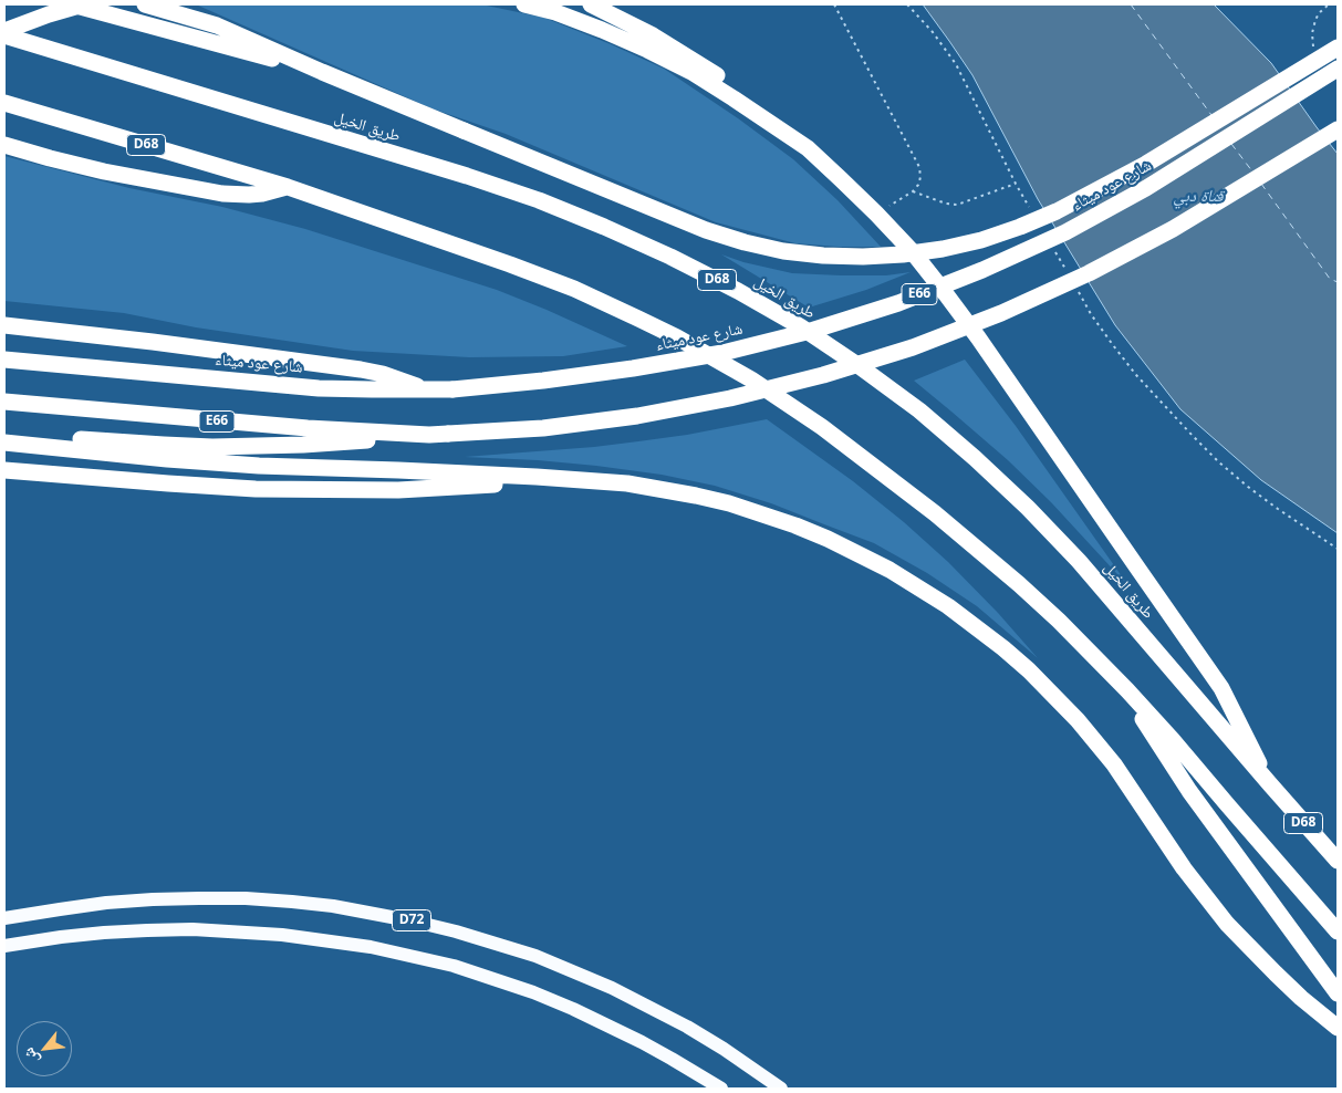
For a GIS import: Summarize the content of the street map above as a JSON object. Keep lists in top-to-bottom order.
{
  "streets": {
    "highway": [
      "طريق الخيل",
      "D68",
      "شارع عود ميثاء",
      "E66"
    ],
    "main road": ["D72"]
  },
  "water": ["قناة دبي"],
  "north": "bottom left"
}
